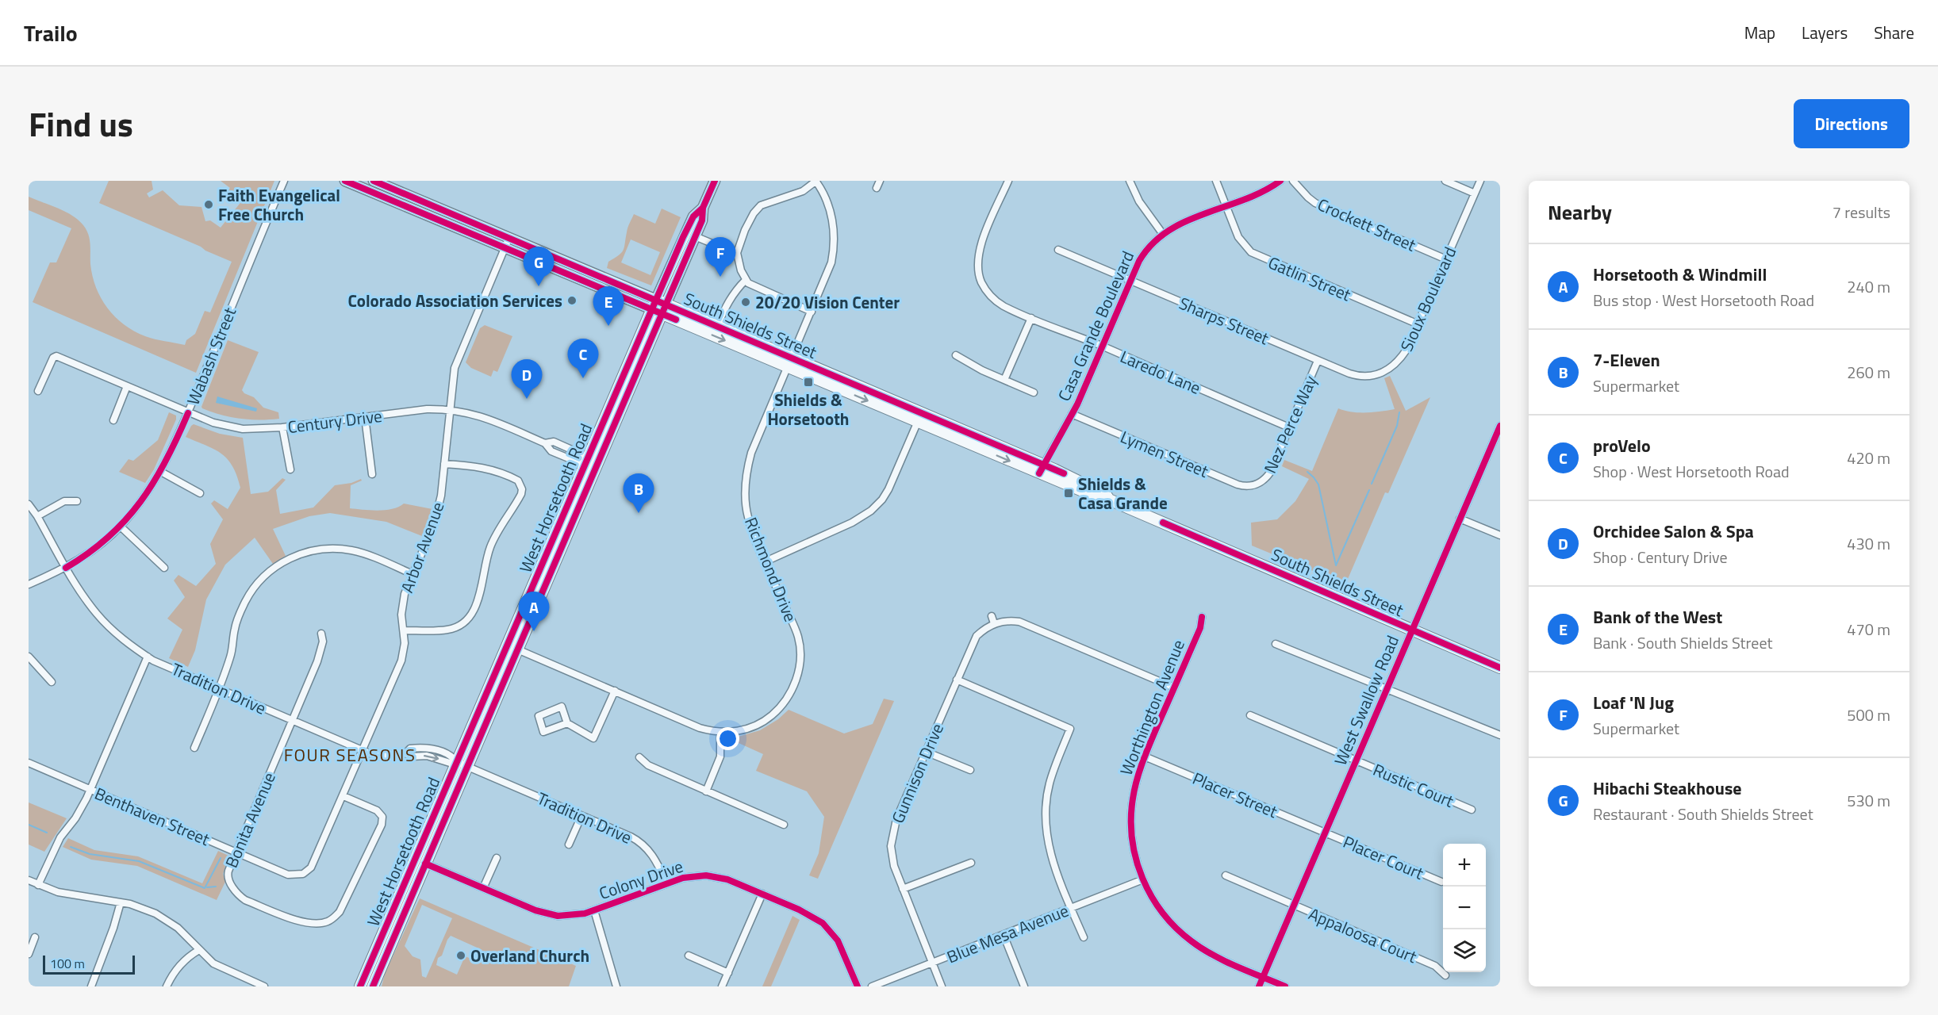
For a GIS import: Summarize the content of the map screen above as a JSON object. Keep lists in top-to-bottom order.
{
  "streets": {
    "main road": ["South Shields Street", "West Horsetooth Road"],
    "street": [
      "Crockett Street",
      "Gatlin Street",
      "Sioux Boulevard",
      "Sharps Street",
      "Casa Grande Boulevard",
      "Wabash Street",
      "Laredo Lane",
      "Century Drive",
      "Nez Perce Way",
      "Lymen Street",
      "Arbor Avenue",
      "Richmond Drive",
      "Tradition Drive",
      "West Swallow Road",
      "Worthington Avenue",
      "Gunnison Drive",
      "Rustic Court",
      "Placer Street",
      "Benthaven Street",
      "Bonita Avenue",
      "Placer Court",
      "Colony Drive",
      "Blue Mesa Avenue",
      "Appaloosa Court"
    ]
  },
  "crossings": [
    ["Crockett Street", "Sioux Boulevard"],
    ["Gatlin Street", "Sioux Boulevard"],
    ["Gatlin Street", "Casa Grande Boulevard"],
    ["Sioux Boulevard", "Sharps Street"],
    ["Sioux Boulevard", "Nez Perce Way"],
    ["Sharps Street", "Casa Grande Boulevard"],
    ["Sharps Street", "Nez Perce Way"],
    ["South Shields Street", "Casa Grande Boulevard"],
    ["South Shields Street", "West Horsetooth Road"],
    ["South Shields Street", "Arbor Avenue"],
    ["South Shields Street", "Richmond Drive"],
    ["South Shields Street", "West Swallow Road"],
    ["Casa Grande Boulevard", "Laredo Lane"],
    ["Casa Grande Boulevard", "Lymen Street"],
    ["Wabash Street", "Century Drive"],
    ["Wabash Street", "Tradition Drive"],
    ["Laredo Lane", "Nez Perce Way"],
    ["Century Drive", "West Horsetooth Road"],
    ["Century Drive", "Arbor Avenue"],
    ["Nez Perce Way", "Lymen Street"],
    ["West Horsetooth Road", "Tradition Drive"],
    ["West Horsetooth Road", "Colony Drive"],
    ["Arbor Avenue", "Tradition Drive"],
    ["Arbor Avenue", "Benthaven Street"],
    ["Arbor Avenue", "Bonita Avenue"],
    ["Tradition Drive", "Bonita Avenue"],
    ["Tradition Drive", "Colony Drive"],
    ["West Swallow Road", "Worthington Avenue"],
    ["West Swallow Road", "Rustic Court"],
    ["West Swallow Road", "Placer Street"],
    ["West Swallow Road", "Placer Court"],
    ["West Swallow Road", "Appaloosa Court"],
    ["Worthington Avenue", "Placer Street"],
    ["Worthington Avenue", "Blue Mesa Avenue"],
    ["Gunnison Drive", "Blue Mesa Avenue"],
    ["Placer Street", "Placer Court"],
    ["Benthaven Street", "Bonita Avenue"]
  ],
  "districts": ["FOUR SEASONS"],
  "places": {
    "other": [
      "Faith Evangelical Free Church",
      "Colorado Association Services",
      "20/20 Vision Center",
      "Overland Church"
    ],
    "transit": ["Shields & Horsetooth", "Shields & Casa Grande"]
  },
  "scale_bar": "100 m",
  "page": {
    "header": "Trailo",
    "nav": ["Map", "Layers", "Share"],
    "title": "Find us",
    "buttons": "Directions",
    "heading": ["Nearby", "7 results"],
    "pins": [
      "F",
      "G",
      "E",
      "C",
      "D",
      "B",
      "A"
    ],
    "list": [
      {
        "mark": "A",
        "name": "Horsetooth & Windmill",
        "note": "Bus stop · West Horsetooth Road",
        "value": "240 m"
      },
      {
        "mark": "B",
        "name": "7-Eleven",
        "note": "Supermarket",
        "value": "260 m"
      },
      {
        "mark": "C",
        "name": "proVelo",
        "note": "Shop · West Horsetooth Road",
        "value": "420 m"
      },
      {
        "mark": "D",
        "name": "Orchidee Salon & Spa",
        "note": "Shop · Century Drive",
        "value": "430 m"
      },
      {
        "mark": "E",
        "name": "Bank of the West",
        "note": "Bank · South Shields Street",
        "value": "470 m"
      },
      {
        "mark": "F",
        "name": "Loaf 'N Jug",
        "note": "Supermarket",
        "value": "500 m"
      },
      {
        "mark": "G",
        "name": "Hibachi Steakhouse",
        "note": "Restaurant · South Shields Street",
        "value": "530 m"
      }
    ],
    "map_buttons": ["+", "−"],
    "scale": "100 m"
  }
}
